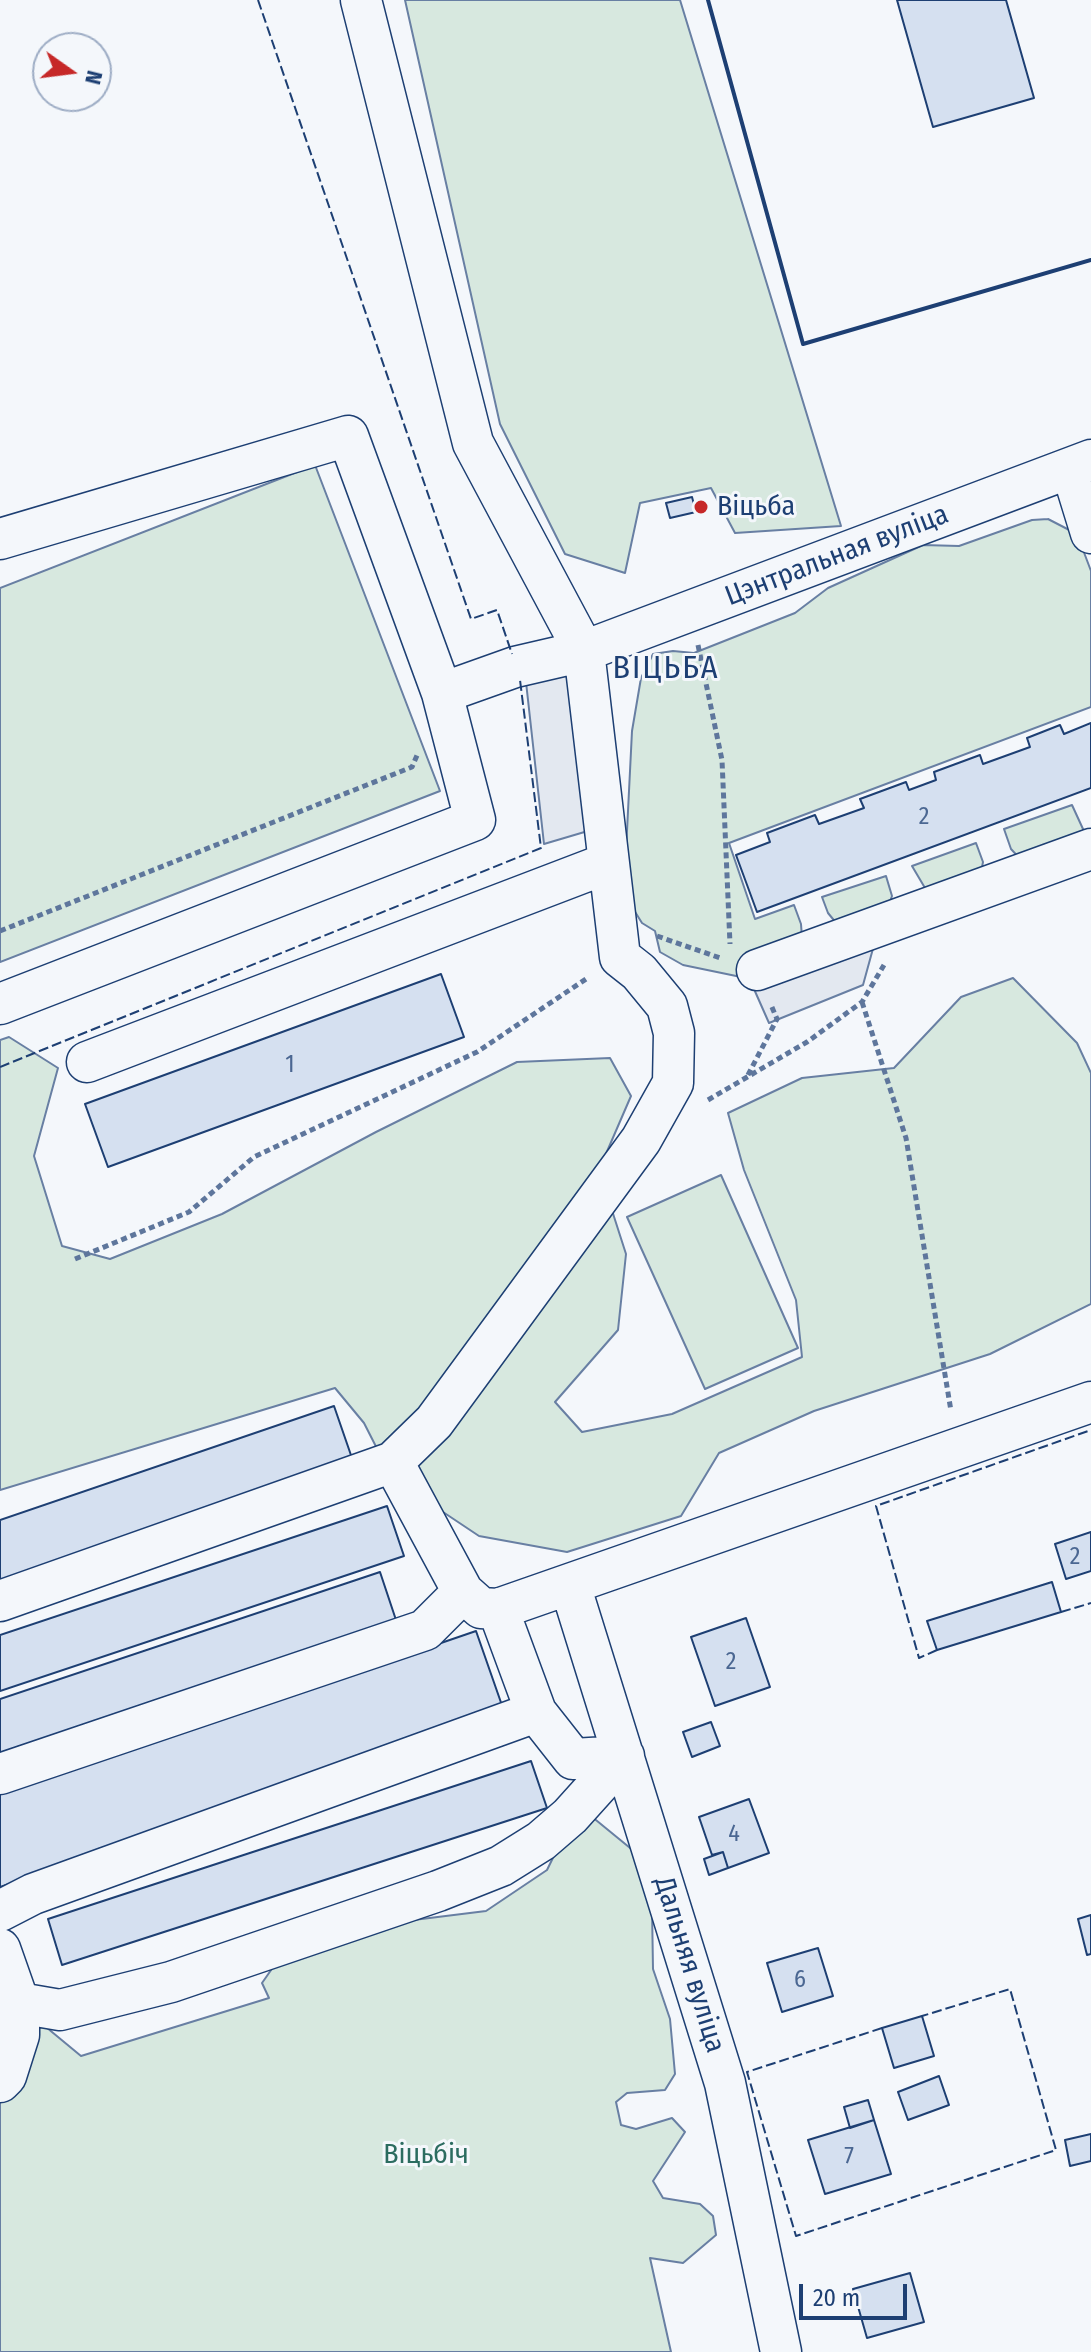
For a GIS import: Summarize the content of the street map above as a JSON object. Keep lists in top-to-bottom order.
{
  "streets": {
    "street": ["Цэнтральная вуліца", "Дальняя вуліца"]
  },
  "districts": ["ВІЦЬБА"],
  "parks": ["Віцьбіч"],
  "places": ["Віцьба"],
  "house_numbers": [
    "2",
    "1",
    "2",
    "2",
    "4",
    "6",
    "7"
  ],
  "scale_bar": "20 m",
  "north": "right"
}
